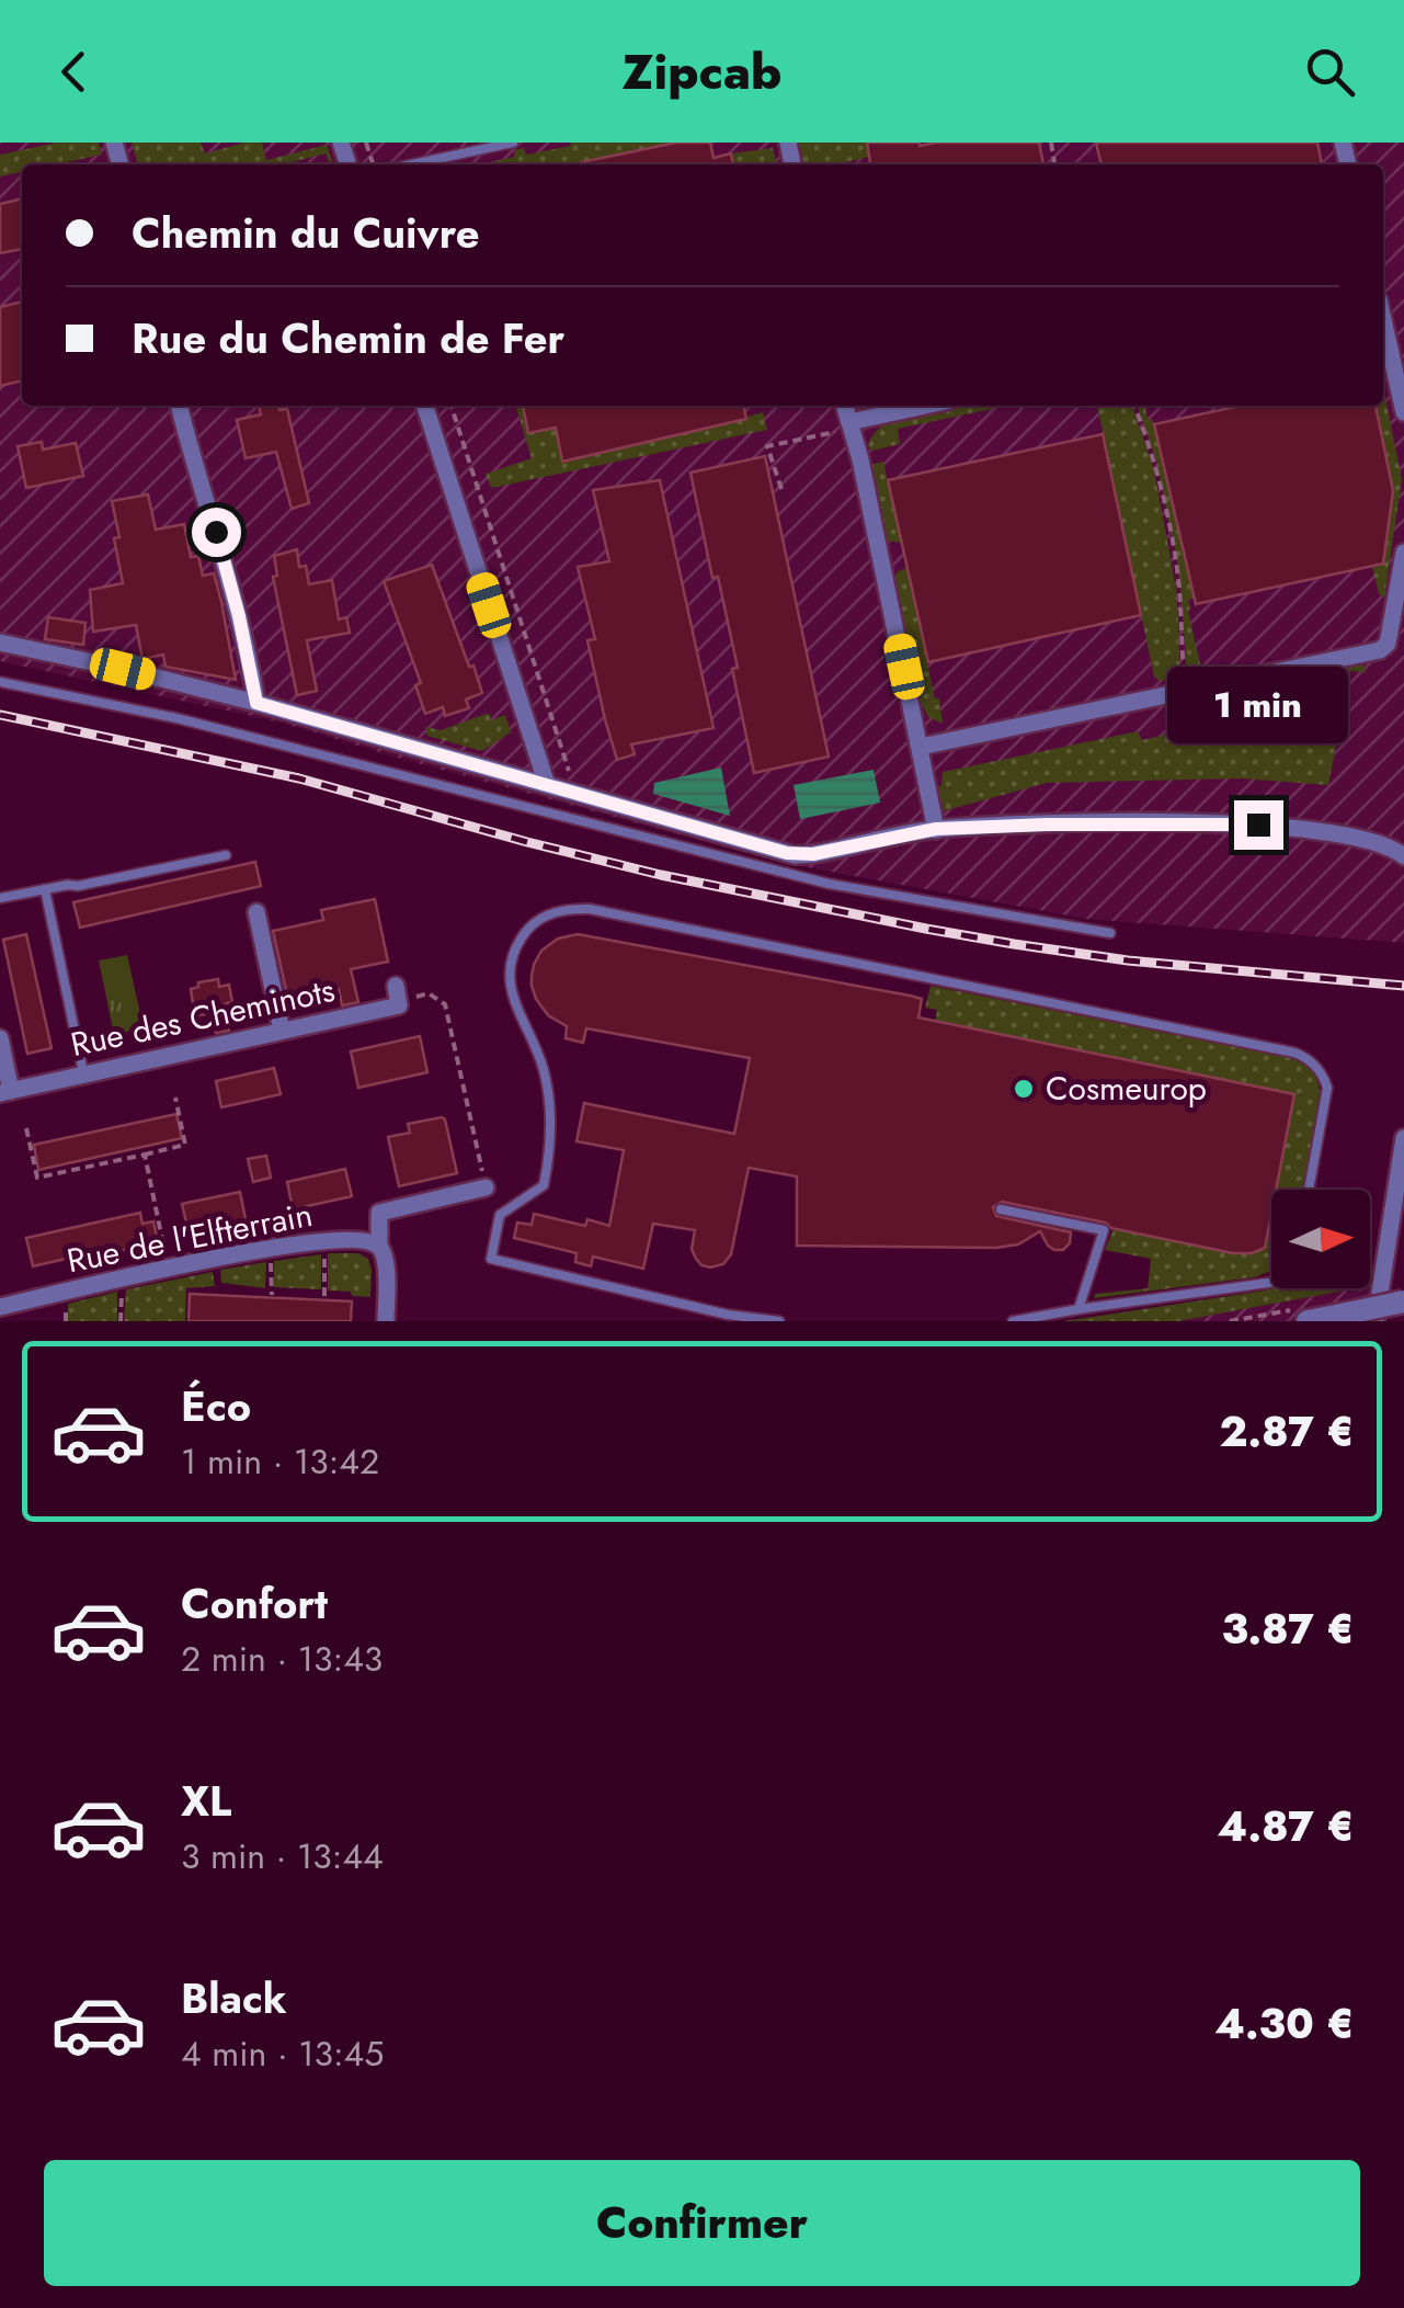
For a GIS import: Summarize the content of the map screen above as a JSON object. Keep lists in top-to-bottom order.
{
  "streets": {
    "street": ["Rue des Cheminots", "Rue de l'Elfterrain"]
  },
  "places": ["Cosmeurop"],
  "north": "right",
  "page": {
    "header": "Zipcab",
    "banner": ["Chemin du Cuivre", "Rue du Chemin de Fer"],
    "bubble": "1 min",
    "list": [
      {
        "name": "Éco",
        "note": "1 min · 13:42",
        "value": "2.87 €"
      },
      {
        "name": "Confort",
        "note": "2 min · 13:43",
        "value": "3.87 €"
      },
      {
        "name": "XL",
        "note": "3 min · 13:44",
        "value": "4.87 €"
      },
      {
        "name": "Black",
        "note": "4 min · 13:45",
        "value": "4.30 €"
      }
    ],
    "buttons": "Confirmer"
  }
}
